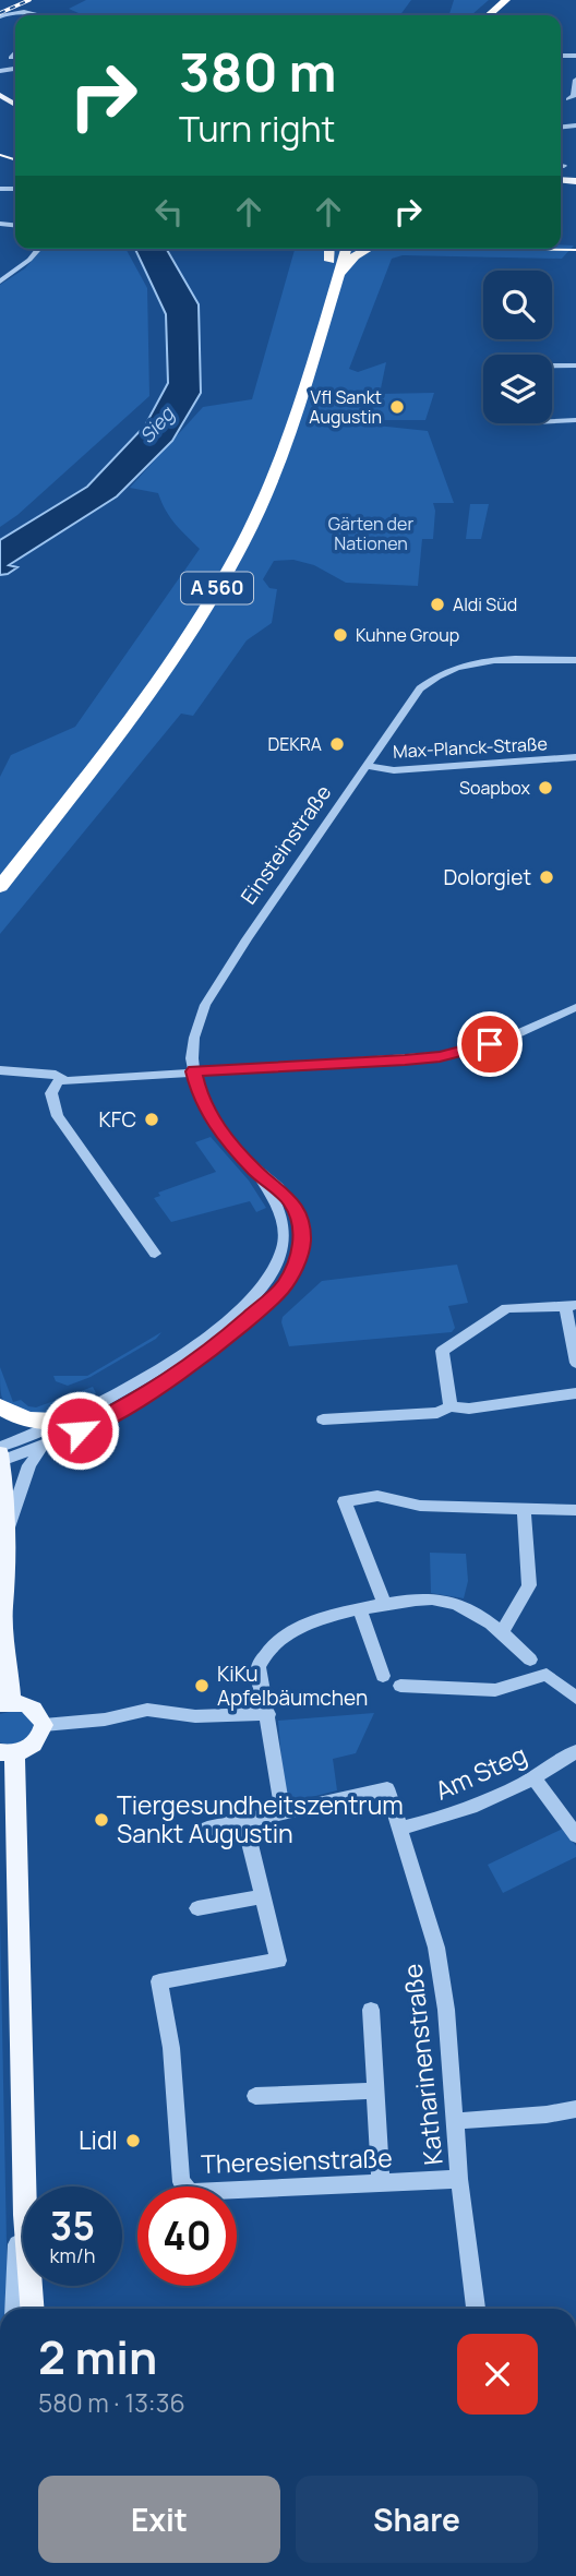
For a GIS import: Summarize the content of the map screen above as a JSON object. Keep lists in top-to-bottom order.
{
  "streets": {
    "highway": ["A 560"],
    "street": [
      "Max-Planck-Straße",
      "Einsteinstraße",
      "Am Steg",
      "Katharinenstraße",
      "Theresienstraße"
    ]
  },
  "crossings": [
    ["Max-Planck-Straße", "Einsteinstraße"],
    ["Am Steg", "Katharinenstraße"],
    ["Katharinenstraße", "Theresienstraße"]
  ],
  "water": ["Sieg"],
  "parks": ["Gärten der Nationen"],
  "places": [
    "Vfl Sankt Augustin",
    "Aldi Süd",
    "Kuhne Group",
    "DEKRA",
    "Soapbox",
    "Dolorgiet",
    "KFC",
    "KiKu Apfelbäumchen",
    "Tiergesundheitszentrum Sankt Augustin",
    "Lidl"
  ],
  "page": {
    "turn": ["380 m", "Turn right"],
    "speed": "35 km/h",
    "limit": "40",
    "heading": ["2 min", "580 m · 13:36"],
    "buttons": ["Exit", "Share"]
  }
}
